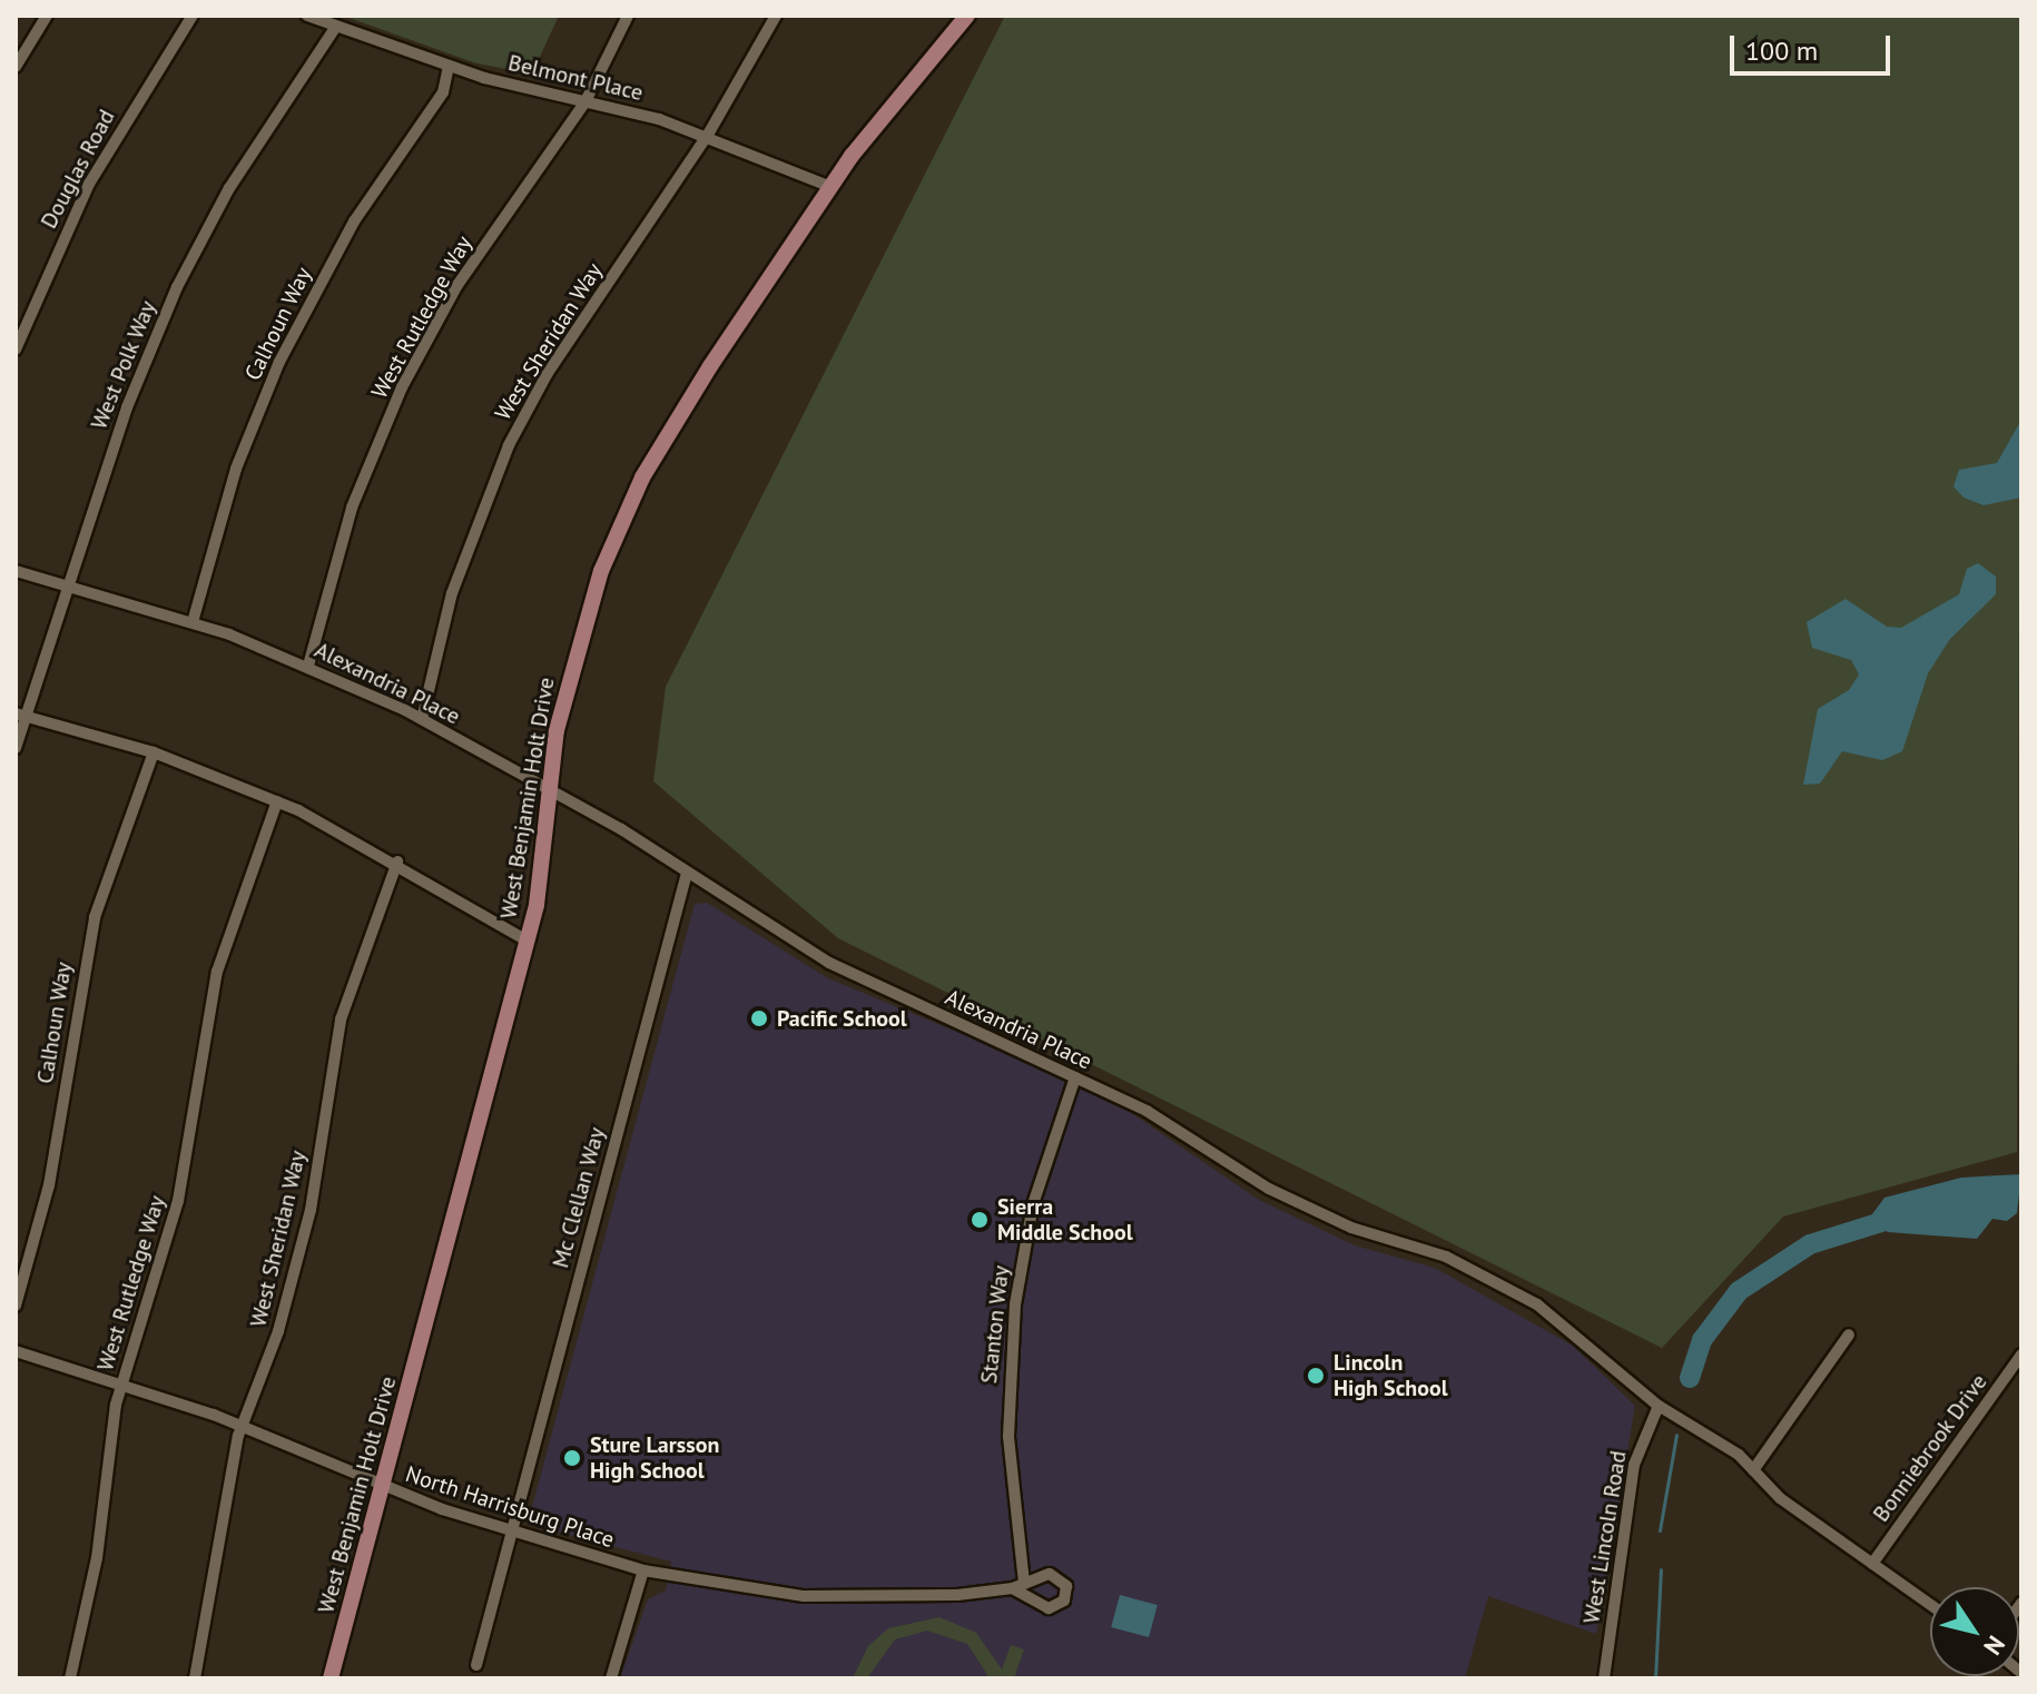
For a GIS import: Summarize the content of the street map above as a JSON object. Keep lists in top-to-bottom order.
{
  "streets": {
    "main road": ["West Benjamin Holt Drive"],
    "street": [
      "Belmont Place",
      "Douglas Road",
      "West Rutledge Way",
      "Calhoun Way",
      "West Sheridan Way",
      "West Polk Way",
      "Alexandria Place",
      "Mc Clellan Way",
      "Stanton Way",
      "Bonniebrook Drive",
      "North Harrisburg Place",
      "West Lincoln Road"
    ]
  },
  "crossings": [
    ["Belmont Place", "West Rutledge Way"],
    ["Belmont Place", "Calhoun Way"],
    ["Belmont Place", "West Sheridan Way"],
    ["Belmont Place", "West Polk Way"],
    ["Belmont Place", "West Benjamin Holt Drive"],
    ["West Rutledge Way", "Alexandria Place"],
    ["West Rutledge Way", "North Harrisburg Place"],
    ["Calhoun Way", "Alexandria Place"],
    ["West Sheridan Way", "Alexandria Place"],
    ["West Sheridan Way", "North Harrisburg Place"],
    ["West Polk Way", "Alexandria Place"],
    ["Alexandria Place", "West Benjamin Holt Drive"],
    ["Alexandria Place", "Mc Clellan Way"],
    ["Alexandria Place", "Stanton Way"],
    ["Alexandria Place", "Bonniebrook Drive"],
    ["Alexandria Place", "West Lincoln Road"],
    ["West Benjamin Holt Drive", "North Harrisburg Place"],
    ["Mc Clellan Way", "North Harrisburg Place"],
    ["Stanton Way", "North Harrisburg Place"]
  ],
  "places": [
    "Pacific School",
    "Sierra Middle School",
    "Lincoln High School",
    "Sture Larsson High School"
  ],
  "scale_bar": "100 m",
  "north": "bottom right"
}
